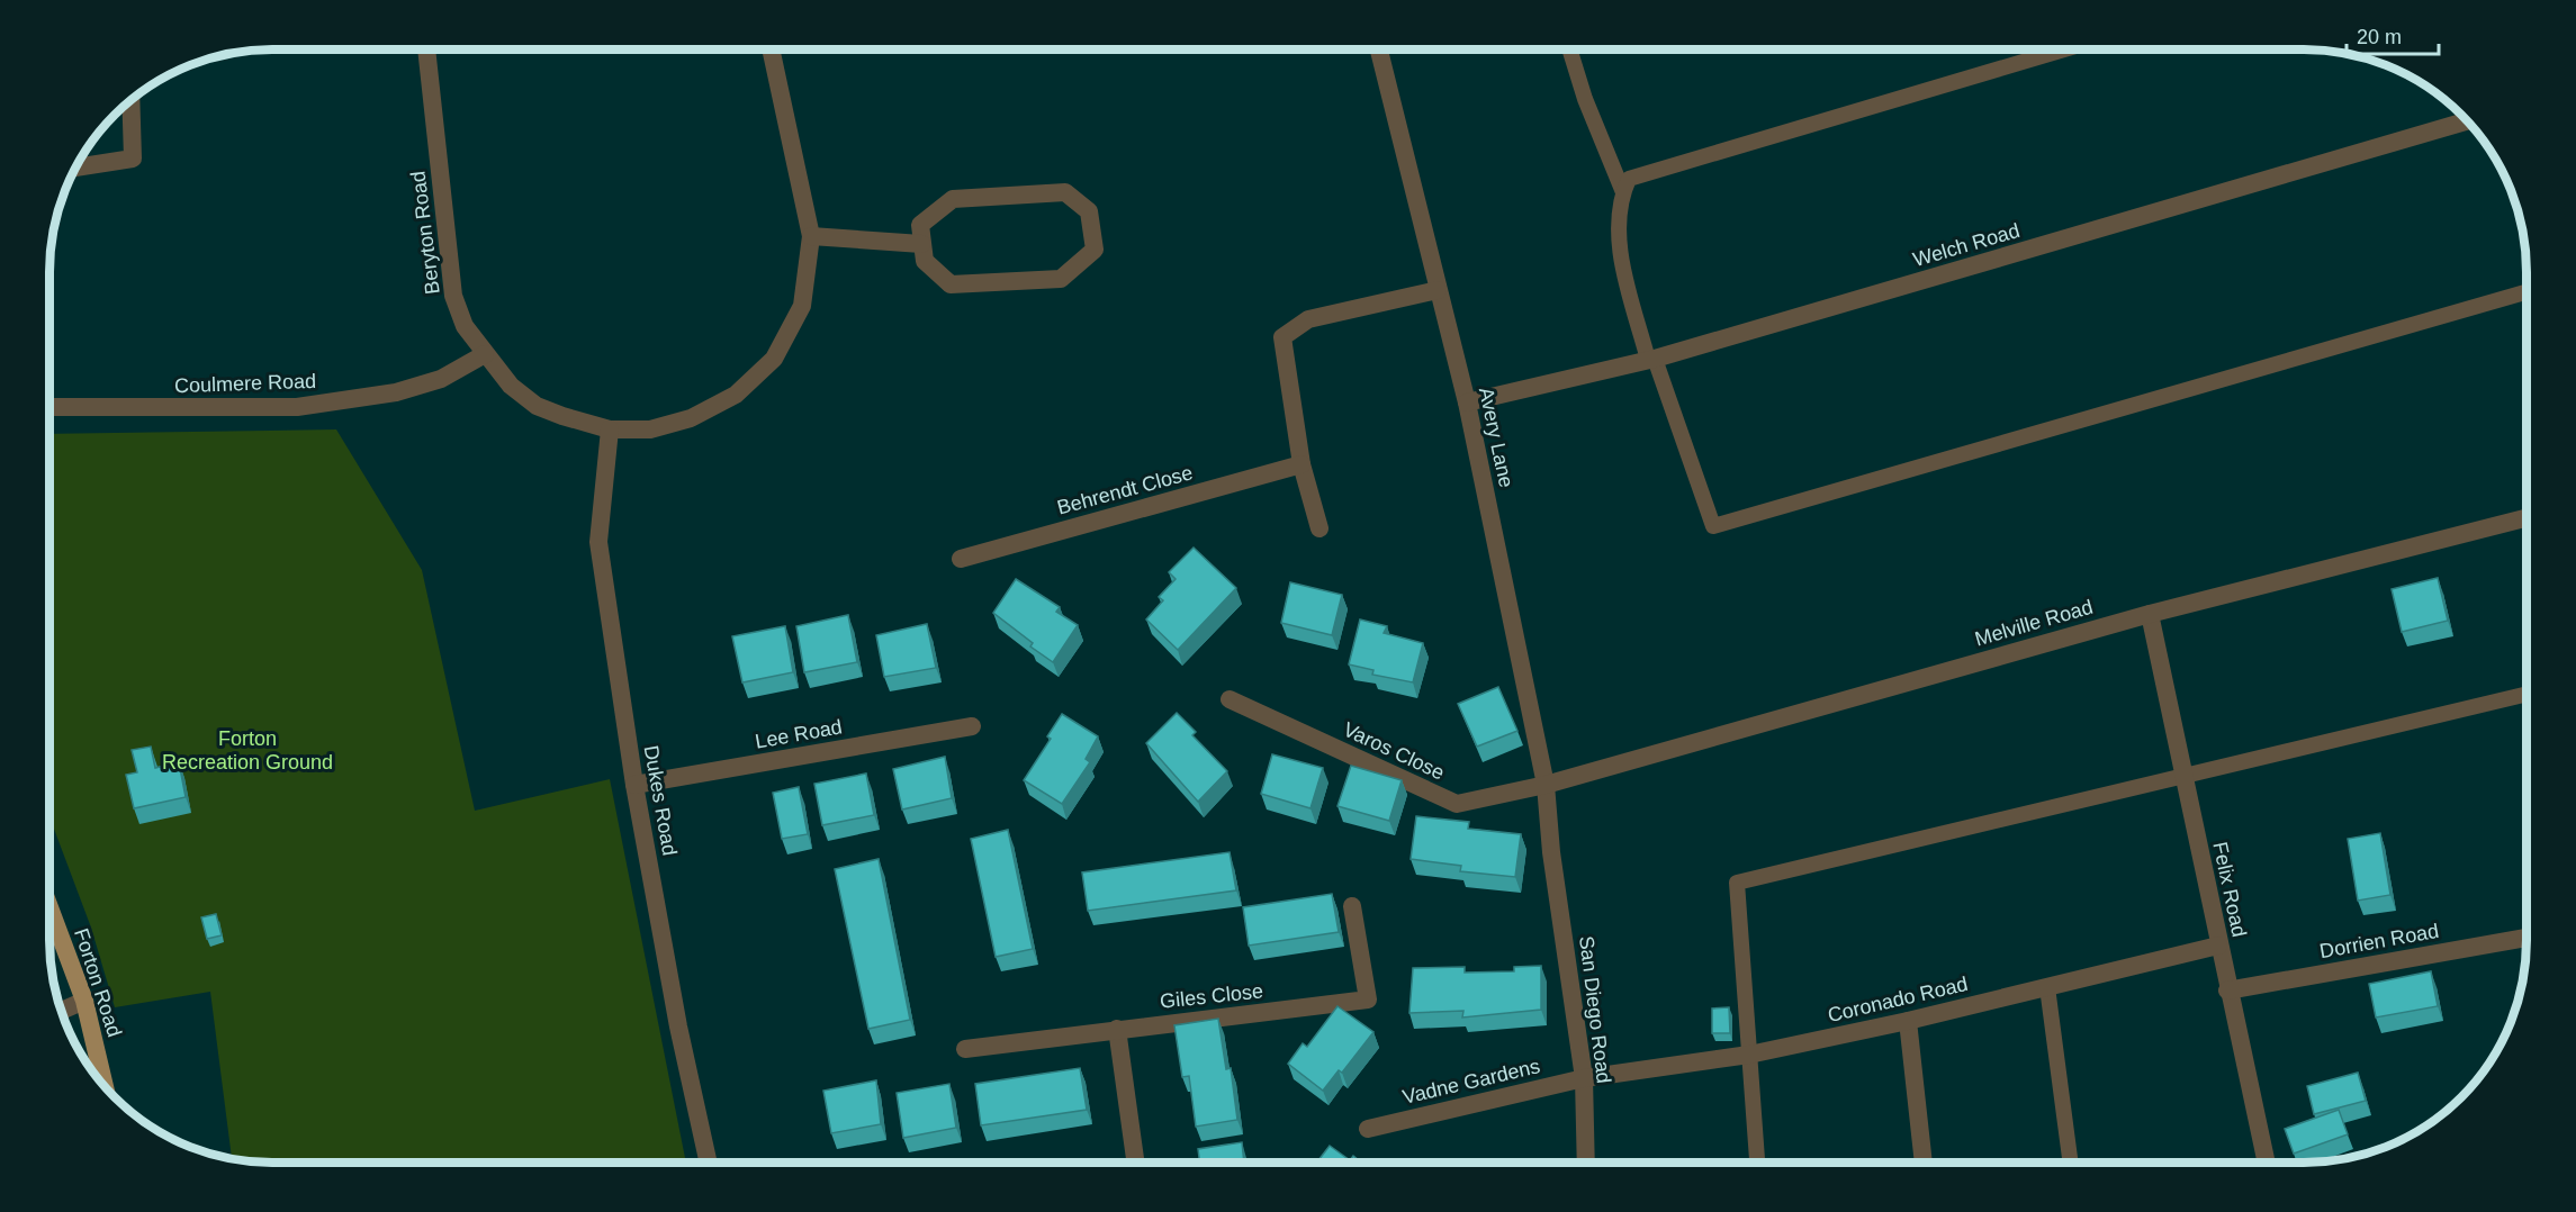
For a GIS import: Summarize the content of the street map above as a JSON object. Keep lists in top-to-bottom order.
{
  "streets": {
    "main road": ["Forton Road"],
    "street": [
      "Beryton Road",
      "Welch Road",
      "Coulmere Road",
      "Avery Lane",
      "Behrendt Close",
      "Melville Road",
      "Lee Road",
      "Varos Close",
      "Dukes Road",
      "Felix Road",
      "Dorrien Road",
      "Giles Close",
      "Coronado Road",
      "San Diego Road",
      "Vadne Gardens"
    ]
  },
  "crossings": [
    ["Beryton Road", "Coulmere Road"],
    ["Beryton Road", "Dukes Road"],
    ["Welch Road", "Avery Lane"],
    ["Avery Lane", "Melville Road"],
    ["Avery Lane", "Varos Close"],
    ["Avery Lane", "San Diego Road"],
    ["Melville Road", "Varos Close"],
    ["Melville Road", "Felix Road"],
    ["Lee Road", "Dukes Road"],
    ["Felix Road", "Dorrien Road"],
    ["Felix Road", "Coronado Road"],
    ["Coronado Road", "San Diego Road"],
    ["Coronado Road", "Vadne Gardens"],
    ["San Diego Road", "Vadne Gardens"]
  ],
  "parks": ["Forton Recreation Ground"],
  "scale_bar": "20 m"
}
